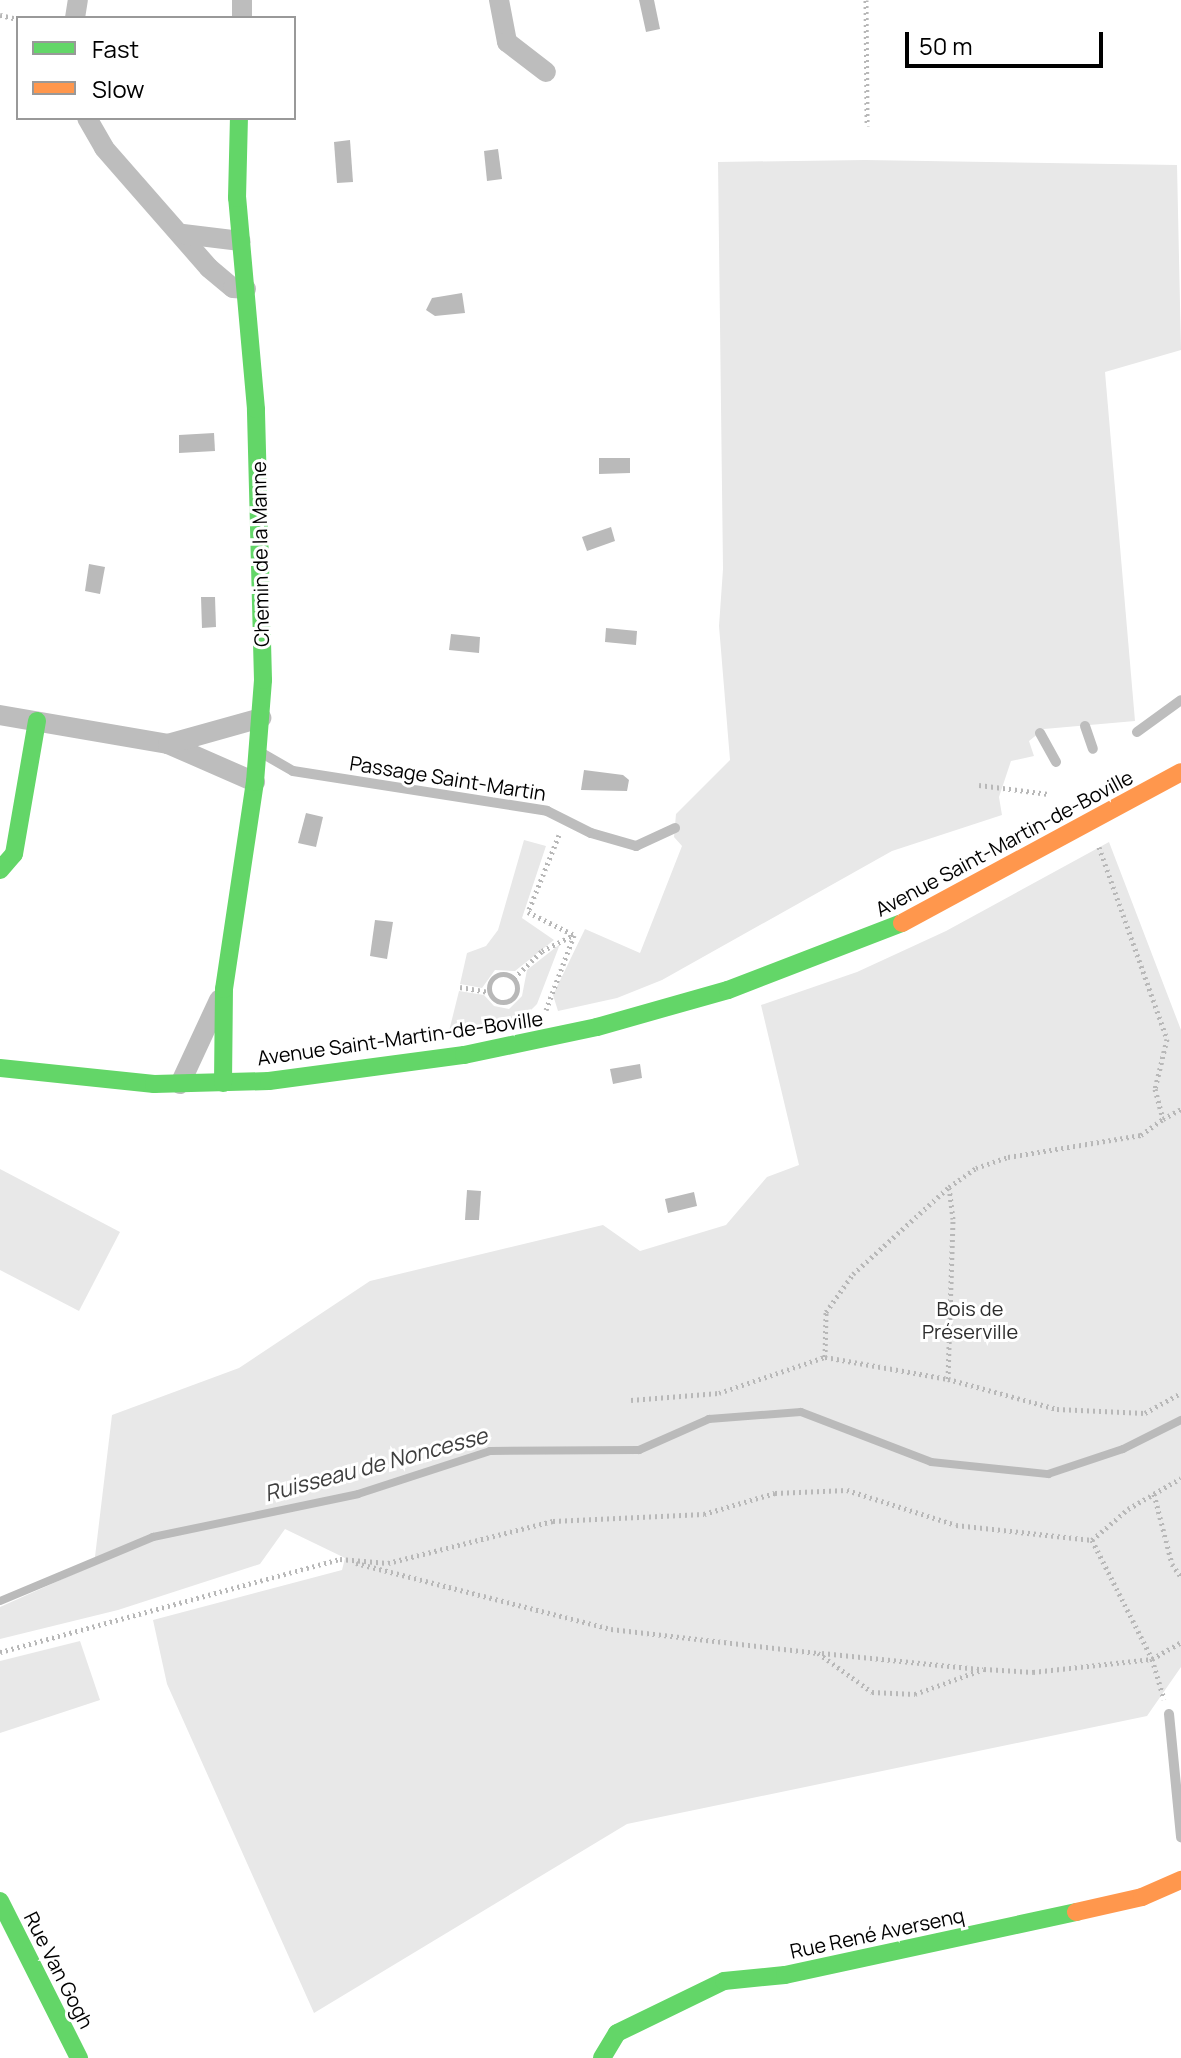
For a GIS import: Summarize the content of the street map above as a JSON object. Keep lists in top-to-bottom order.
{
  "streets": {
    "street": [
      "Chemin de la Manne",
      "Avenue Saint-Martin-de-Boville",
      "Rue René Aversenq",
      "Rue Van Gogh"
    ],
    "lane": ["Passage Saint-Martin"]
  },
  "crossings": [
    ["Chemin de la Manne", "Passage Saint-Martin"],
    ["Chemin de la Manne", "Avenue Saint-Martin-de-Boville"]
  ],
  "water": ["Ruisseau de Noncesse"],
  "parks": ["Bois de Préserville"],
  "legend": ["Fast", "Slow"],
  "scale_bar": "50 m"
}
